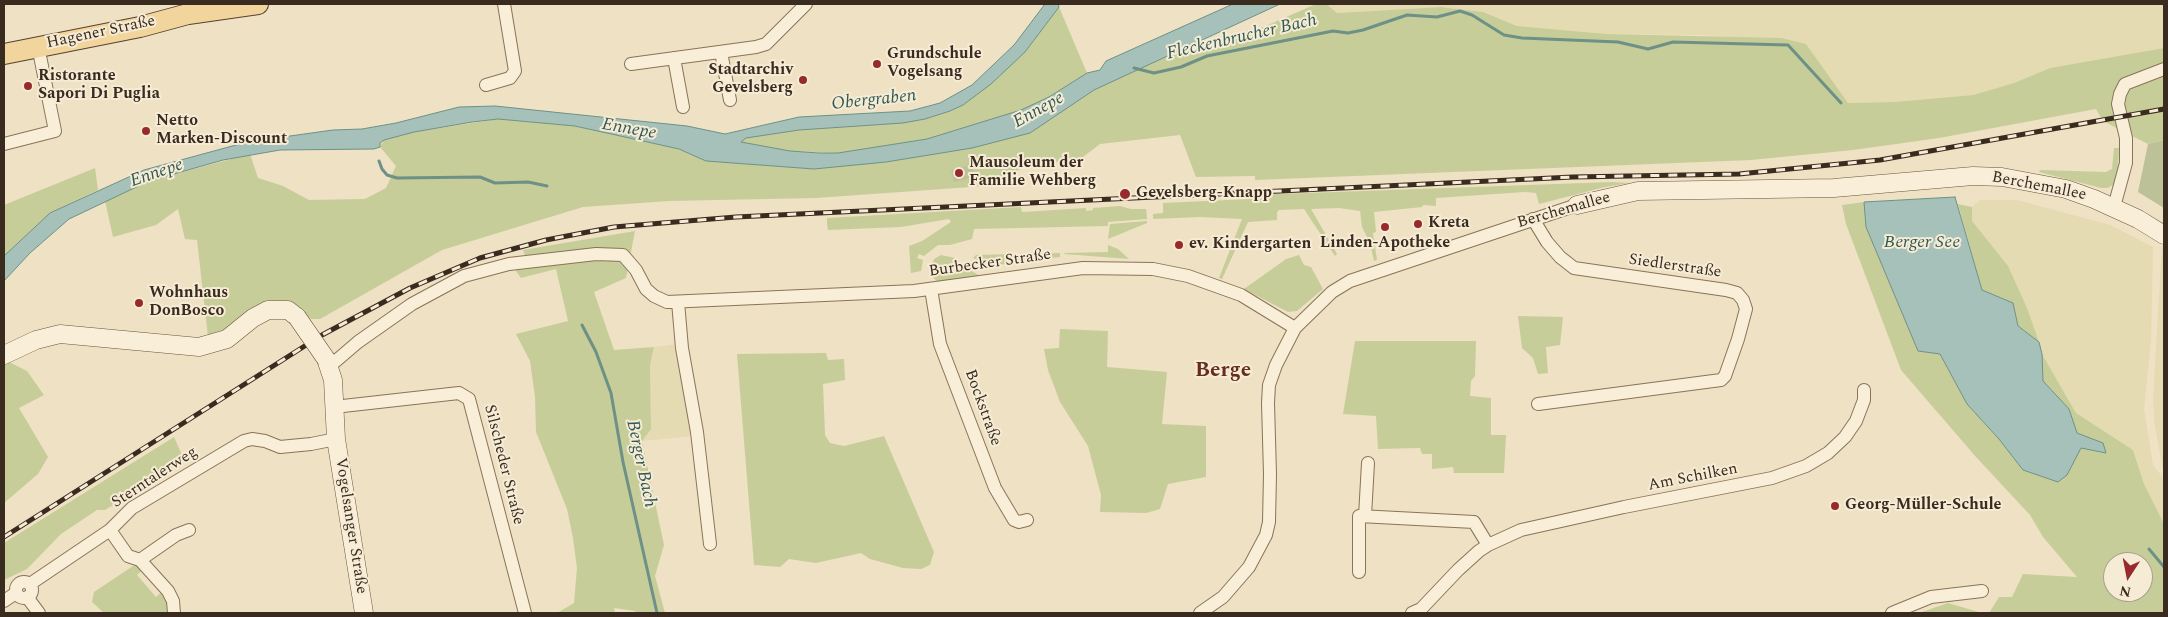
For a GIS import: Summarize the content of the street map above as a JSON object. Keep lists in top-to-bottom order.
{
  "streets": {
    "main road": ["Hagener Straße"],
    "street": [
      "Berchemallee",
      "Burbecker Straße",
      "Siedlerstraße",
      "Bockstraße",
      "Silscheder Straße",
      "Sterntalerweg",
      "Am Schilken",
      "Vogelsanger Straße"
    ]
  },
  "crossings": [
    ["Berchemallee", "Burbecker Straße"],
    ["Berchemallee", "Siedlerstraße"],
    ["Burbecker Straße", "Bockstraße"],
    ["Burbecker Straße", "Vogelsanger Straße"],
    ["Silscheder Straße", "Vogelsanger Straße"],
    ["Sterntalerweg", "Vogelsanger Straße"]
  ],
  "districts": ["Berge"],
  "water": [
    "Fleckenbrucher Bach",
    "Obergraben",
    "Ennepe",
    "Berger See",
    "Berger Bach"
  ],
  "places": [
    "Grundschule Vogelsang",
    "Stadtarchiv Gevelsberg",
    "Ristorante Sapori Di Puglia",
    "Netto Marken-Discount",
    "Mausoleum der Familie Wehberg",
    "Gevelsberg-Knapp",
    "Kreta",
    "Linden-Apotheke",
    "ev. Kindergarten",
    "Wohnhaus DonBosco",
    "Georg-Müller-Schule"
  ],
  "north": "bottom"
}
